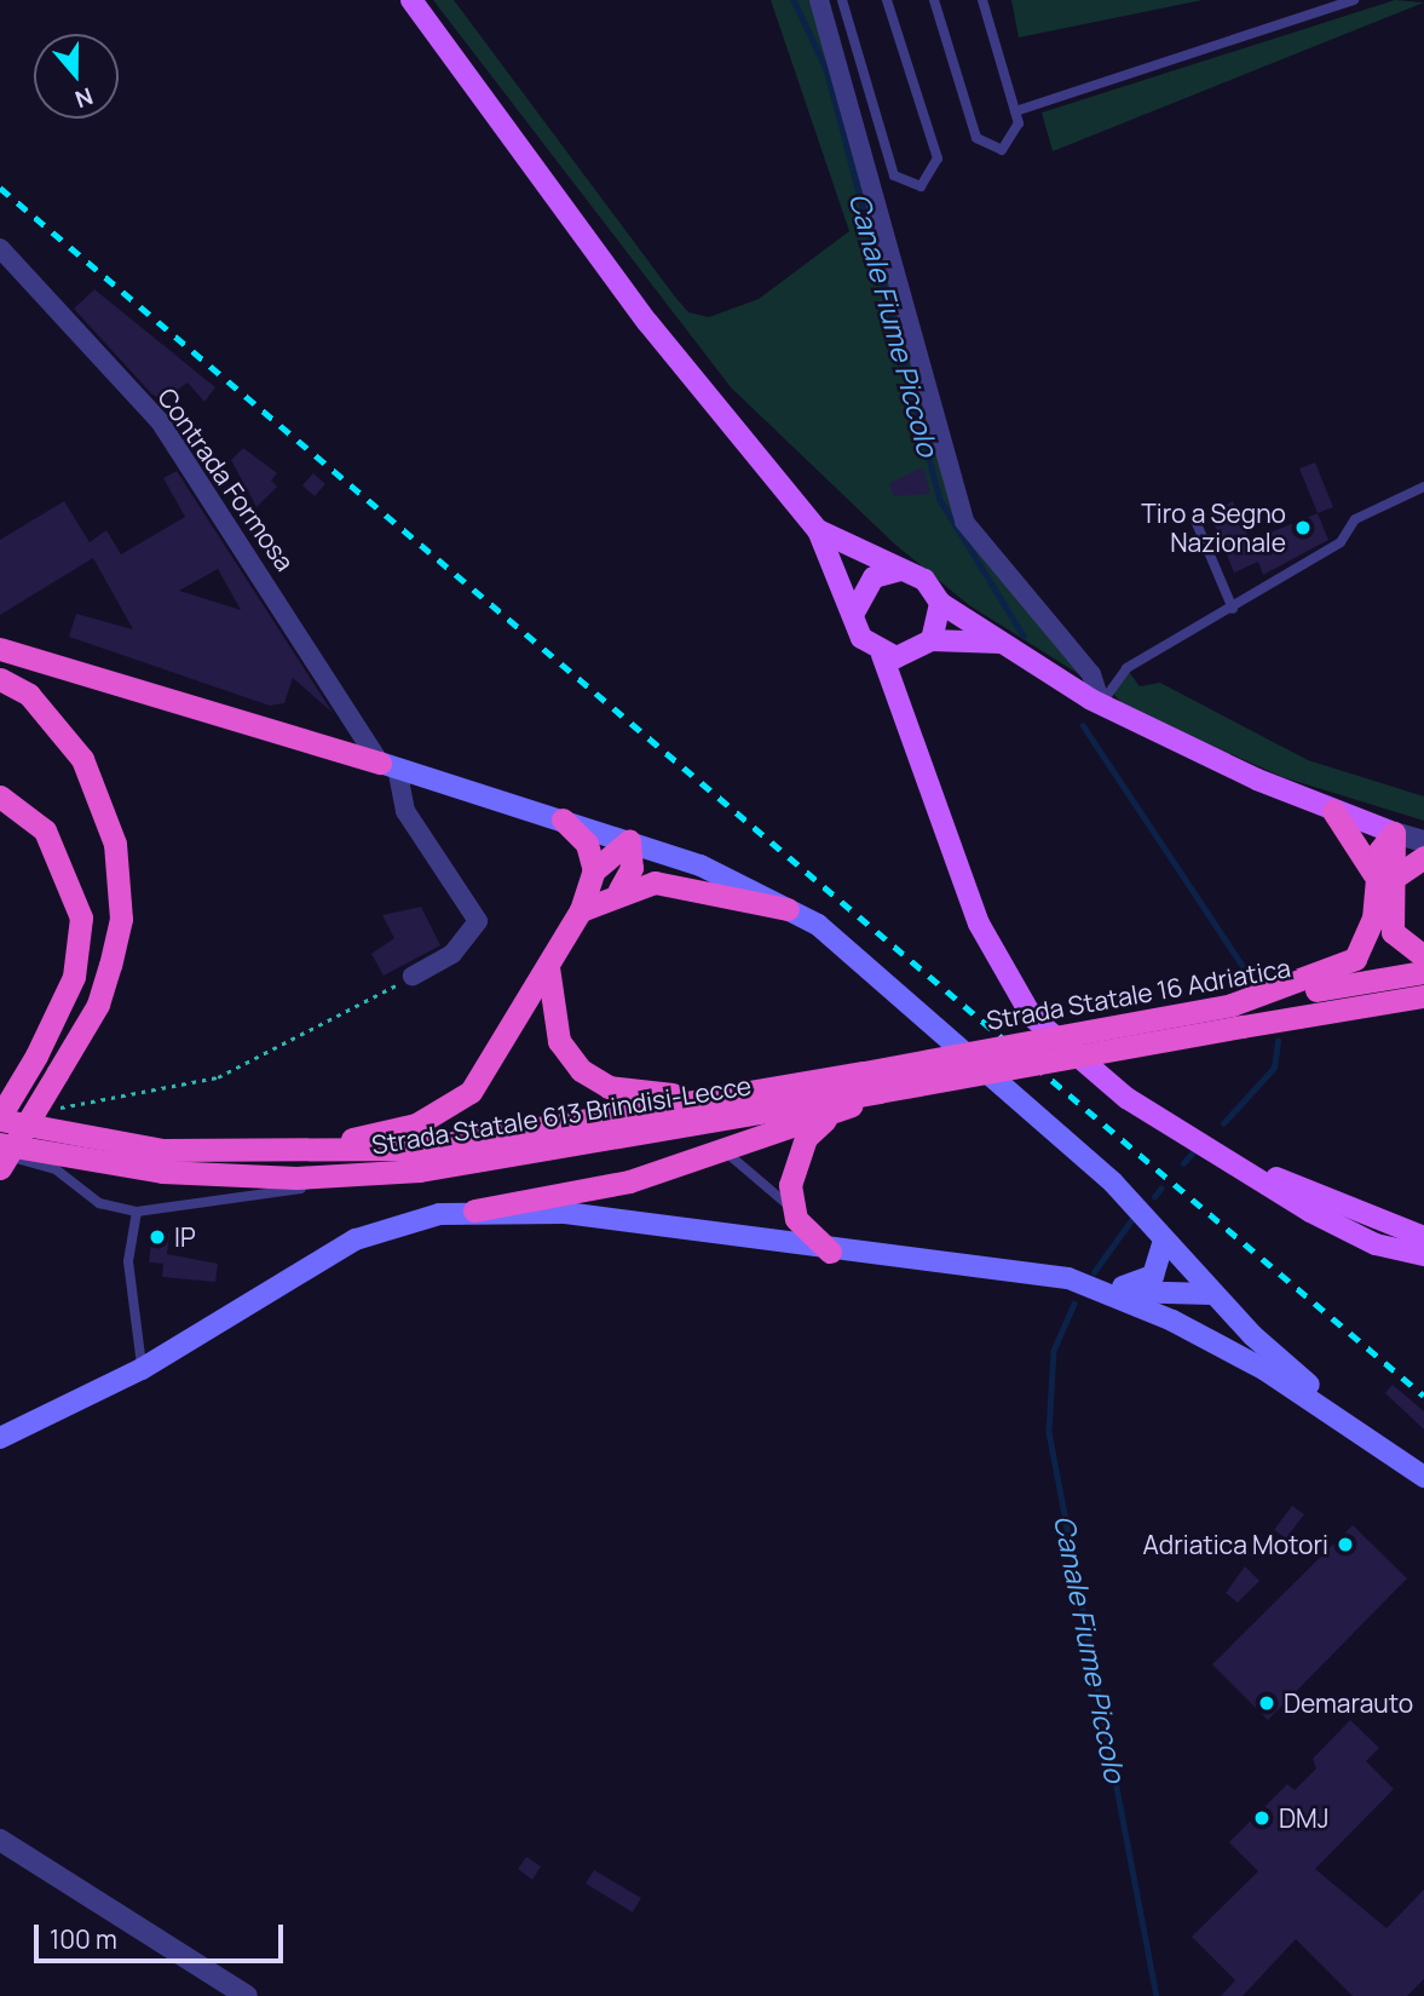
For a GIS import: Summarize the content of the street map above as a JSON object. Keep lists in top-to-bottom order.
{
  "streets": {
    "highway": ["Strada Statale 16 Adriatica", "Strada Statale 613 Brindisi-Lecce"],
    "street": ["Contrada Formosa"]
  },
  "crossings": [
    ["Strada Statale 16 Adriatica", "Strada Statale 613 Brindisi-Lecce"]
  ],
  "water": ["Canale Fiume Piccolo"],
  "places": [
    "Tiro a Segno Nazionale",
    "IP",
    "Adriatica Motori",
    "Demarauto",
    "DMJ"
  ],
  "scale_bar": "100 m",
  "north": "bottom"
}
